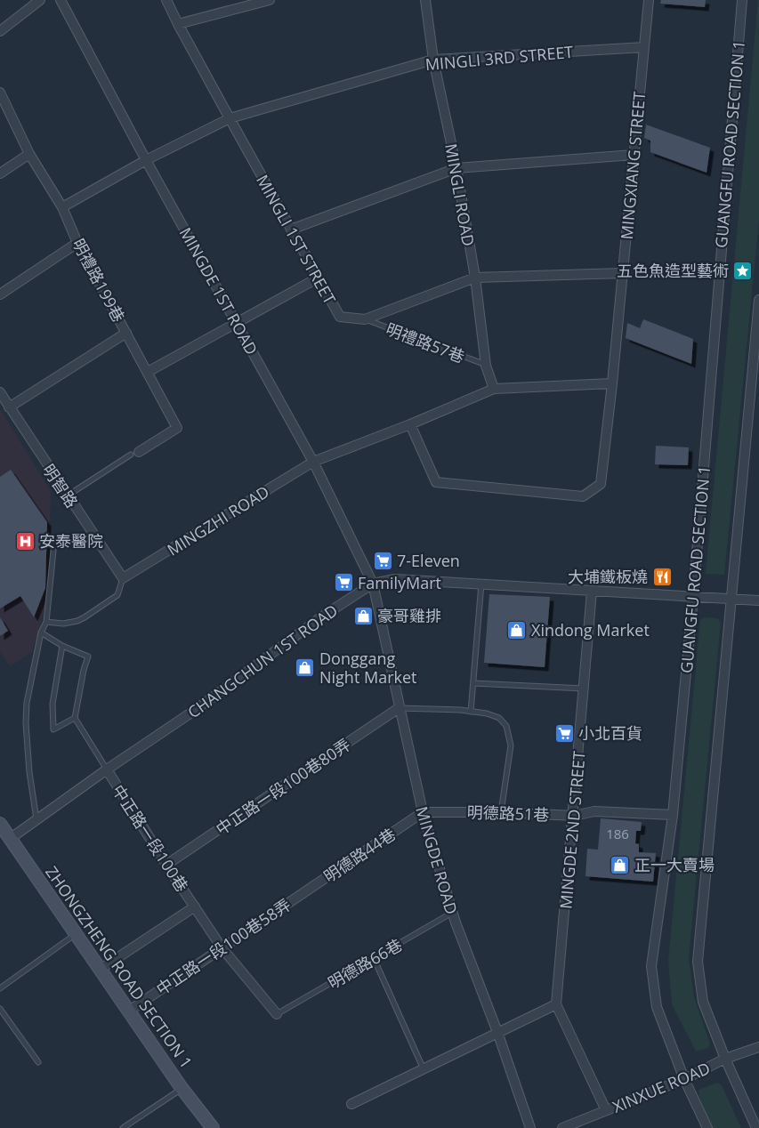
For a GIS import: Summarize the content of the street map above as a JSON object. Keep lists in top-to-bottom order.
{
  "streets": {
    "main road": ["ZHONGZHENG ROAD SECTION 1"],
    "street": [
      "MINGLI 3RD STREET",
      "GUANGFU ROAD SECTION 1",
      "MINGXIANG STREET",
      "MINGLI ROAD",
      "MINGLI 1ST STREET",
      "明禮路199巷",
      "MINGDE 1ST ROAD",
      "明智路",
      "MINGZHI ROAD",
      "CHANGCHUN 1ST ROAD",
      "中正路一段100巷80弄",
      "明德路51巷",
      "MINGDE 2ND STREET",
      "中正路一段100巷",
      "明德路44巷",
      "MINGDE ROAD",
      "中正路一段100巷58弄",
      "XINXUE ROAD"
    ],
    "lane": ["明禮路57巷", "明德路66巷"]
  },
  "crossings": [
    ["MINGLI 3RD STREET", "MINGXIANG STREET"],
    ["MINGLI 3RD STREET", "MINGLI ROAD"],
    ["MINGLI 3RD STREET", "MINGLI 1ST STREET"],
    ["MINGLI 3RD STREET", "明禮路199巷"],
    ["MINGLI 3RD STREET", "MINGDE 1ST ROAD"],
    ["GUANGFU ROAD SECTION 1", "CHANGCHUN 1ST ROAD"],
    ["GUANGFU ROAD SECTION 1", "明德路51巷"],
    ["GUANGFU ROAD SECTION 1", "XINXUE ROAD"],
    ["MINGXIANG STREET", "MINGLI 1ST STREET"],
    ["MINGLI ROAD", "MINGLI 1ST STREET"],
    ["MINGLI ROAD", "明禮路57巷"],
    ["MINGLI 1ST STREET", "明禮路57巷"],
    ["MINGDE 1ST ROAD", "MINGZHI ROAD"],
    ["MINGDE 1ST ROAD", "CHANGCHUN 1ST ROAD"],
    ["MINGDE 1ST ROAD", "MINGDE ROAD"],
    ["明智路", "MINGZHI ROAD"],
    ["CHANGCHUN 1ST ROAD", "MINGDE 2ND STREET"],
    ["CHANGCHUN 1ST ROAD", "中正路一段100巷"],
    ["CHANGCHUN 1ST ROAD", "MINGDE ROAD"],
    ["CHANGCHUN 1ST ROAD", "ZHONGZHENG ROAD SECTION 1"],
    ["中正路一段100巷80弄", "中正路一段100巷"],
    ["中正路一段100巷80弄", "MINGDE ROAD"],
    ["明德路51巷", "MINGDE 2ND STREET"],
    ["明德路51巷", "明德路44巷"],
    ["明德路51巷", "MINGDE ROAD"],
    ["中正路一段100巷", "中正路一段100巷58弄"],
    ["中正路一段100巷", "明德路66巷"],
    ["中正路一段100巷", "ZHONGZHENG ROAD SECTION 1"],
    ["明德路44巷", "MINGDE ROAD"],
    ["明德路44巷", "中正路一段100巷58弄"],
    ["MINGDE ROAD", "明德路66巷"],
    ["中正路一段100巷58弄", "ZHONGZHENG ROAD SECTION 1"]
  ],
  "places": {
    "place": ["五色魚造型藝術"],
    "hospital": ["安泰醫院"],
    "supermarket": ["7-Eleven", "FamilyMart", "小北百貨"],
    "restaurant": ["大埔鐵板燒"],
    "shop": [
      "豪哥雞排",
      "Xindong Market",
      "Donggang Night Market",
      "正一大賣場"
    ]
  },
  "house_numbers": ["186"]
}
